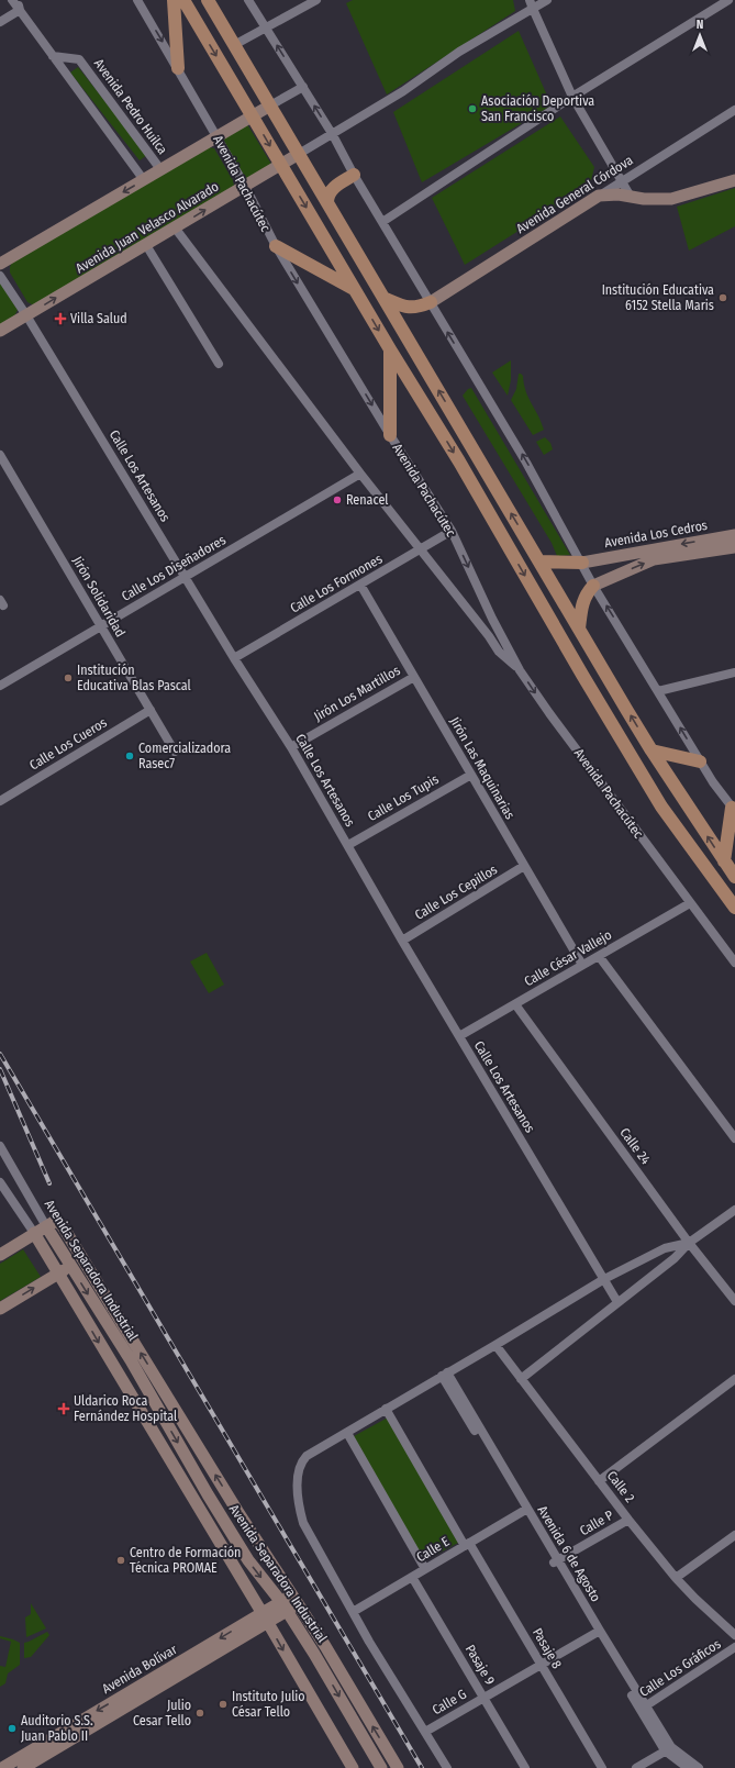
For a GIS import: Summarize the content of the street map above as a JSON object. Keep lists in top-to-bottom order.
{
  "streets": {
    "main road": [
      "Avenida General Córdova",
      "Avenida Juan Velasco Alvarado",
      "Avenida Los Cedros",
      "Avenida Separadora Industrial",
      "Avenida Bolívar"
    ],
    "street": [
      "Avenida Pedro Huilca",
      "Avenida Pachacútec",
      "Calle Los Artesanos",
      "Calle Los Diseñadores",
      "Calle Los Formones",
      "Jirón Solidaridad",
      "Jirón Los Martillos",
      "Calle Los Cueros",
      "Jirón Las Maquinarias",
      "Calle Los Tupis",
      "Calle Los Cepillos",
      "Calle César Vallejo",
      "Calle 24",
      "Calle 2",
      "Calle P",
      "Calle E",
      "Avenida 6 de Agosto",
      "Pasaje 8",
      "Pasaje 9",
      "Calle Los Gráficos",
      "Calle G"
    ]
  },
  "crossings": [
    ["Avenida Pachacútec", "Avenida Juan Velasco Alvarado"],
    ["Avenida Pachacútec", "Calle Los Formones"],
    ["Avenida Pachacútec", "Calle César Vallejo"],
    ["Avenida Juan Velasco Alvarado", "Calle Los Artesanos"],
    ["Calle Los Artesanos", "Calle Los Diseñadores"],
    ["Calle Los Artesanos", "Calle Los Formones"],
    ["Calle Los Artesanos", "Jirón Los Martillos"],
    ["Calle Los Artesanos", "Calle Los Tupis"],
    ["Calle Los Artesanos", "Calle Los Cepillos"],
    ["Calle Los Artesanos", "Calle César Vallejo"],
    ["Calle Los Diseñadores", "Jirón Solidaridad"],
    ["Calle Los Formones", "Jirón Las Maquinarias"],
    ["Jirón Solidaridad", "Calle Los Cueros"],
    ["Jirón Los Martillos", "Jirón Las Maquinarias"],
    ["Jirón Las Maquinarias", "Calle Los Tupis"],
    ["Jirón Las Maquinarias", "Calle Los Cepillos"],
    ["Jirón Las Maquinarias", "Calle César Vallejo"],
    ["Calle César Vallejo", "Calle 24"],
    ["Avenida Separadora Industrial", "Avenida Bolívar"],
    ["Calle 2", "Calle P"],
    ["Calle P", "Avenida 6 de Agosto"],
    ["Calle E", "Avenida 6 de Agosto"],
    ["Calle E", "Pasaje 8"],
    ["Calle E", "Pasaje 9"],
    ["Avenida 6 de Agosto", "Calle Los Gráficos"],
    ["Avenida 6 de Agosto", "Calle G"],
    ["Pasaje 8", "Calle G"],
    ["Pasaje 9", "Calle G"]
  ],
  "places": {
    "other": [
      "Asociación Deportiva San Francisco",
      "Institución Educativa 6152 Stella Maris",
      "Renacel",
      "Institución Educativa Blas Pascal",
      "Comercializadora Rasec7",
      "Centro de Formación Técnica PROMAE",
      "Instituto Julio César Tello",
      "Julio Cesar Tello",
      "Auditorio S.S. Juan Pablo II"
    ],
    "health": ["Villa Salud", "Uldarico Roca Fernández Hospital"]
  },
  "north": "top"
}
